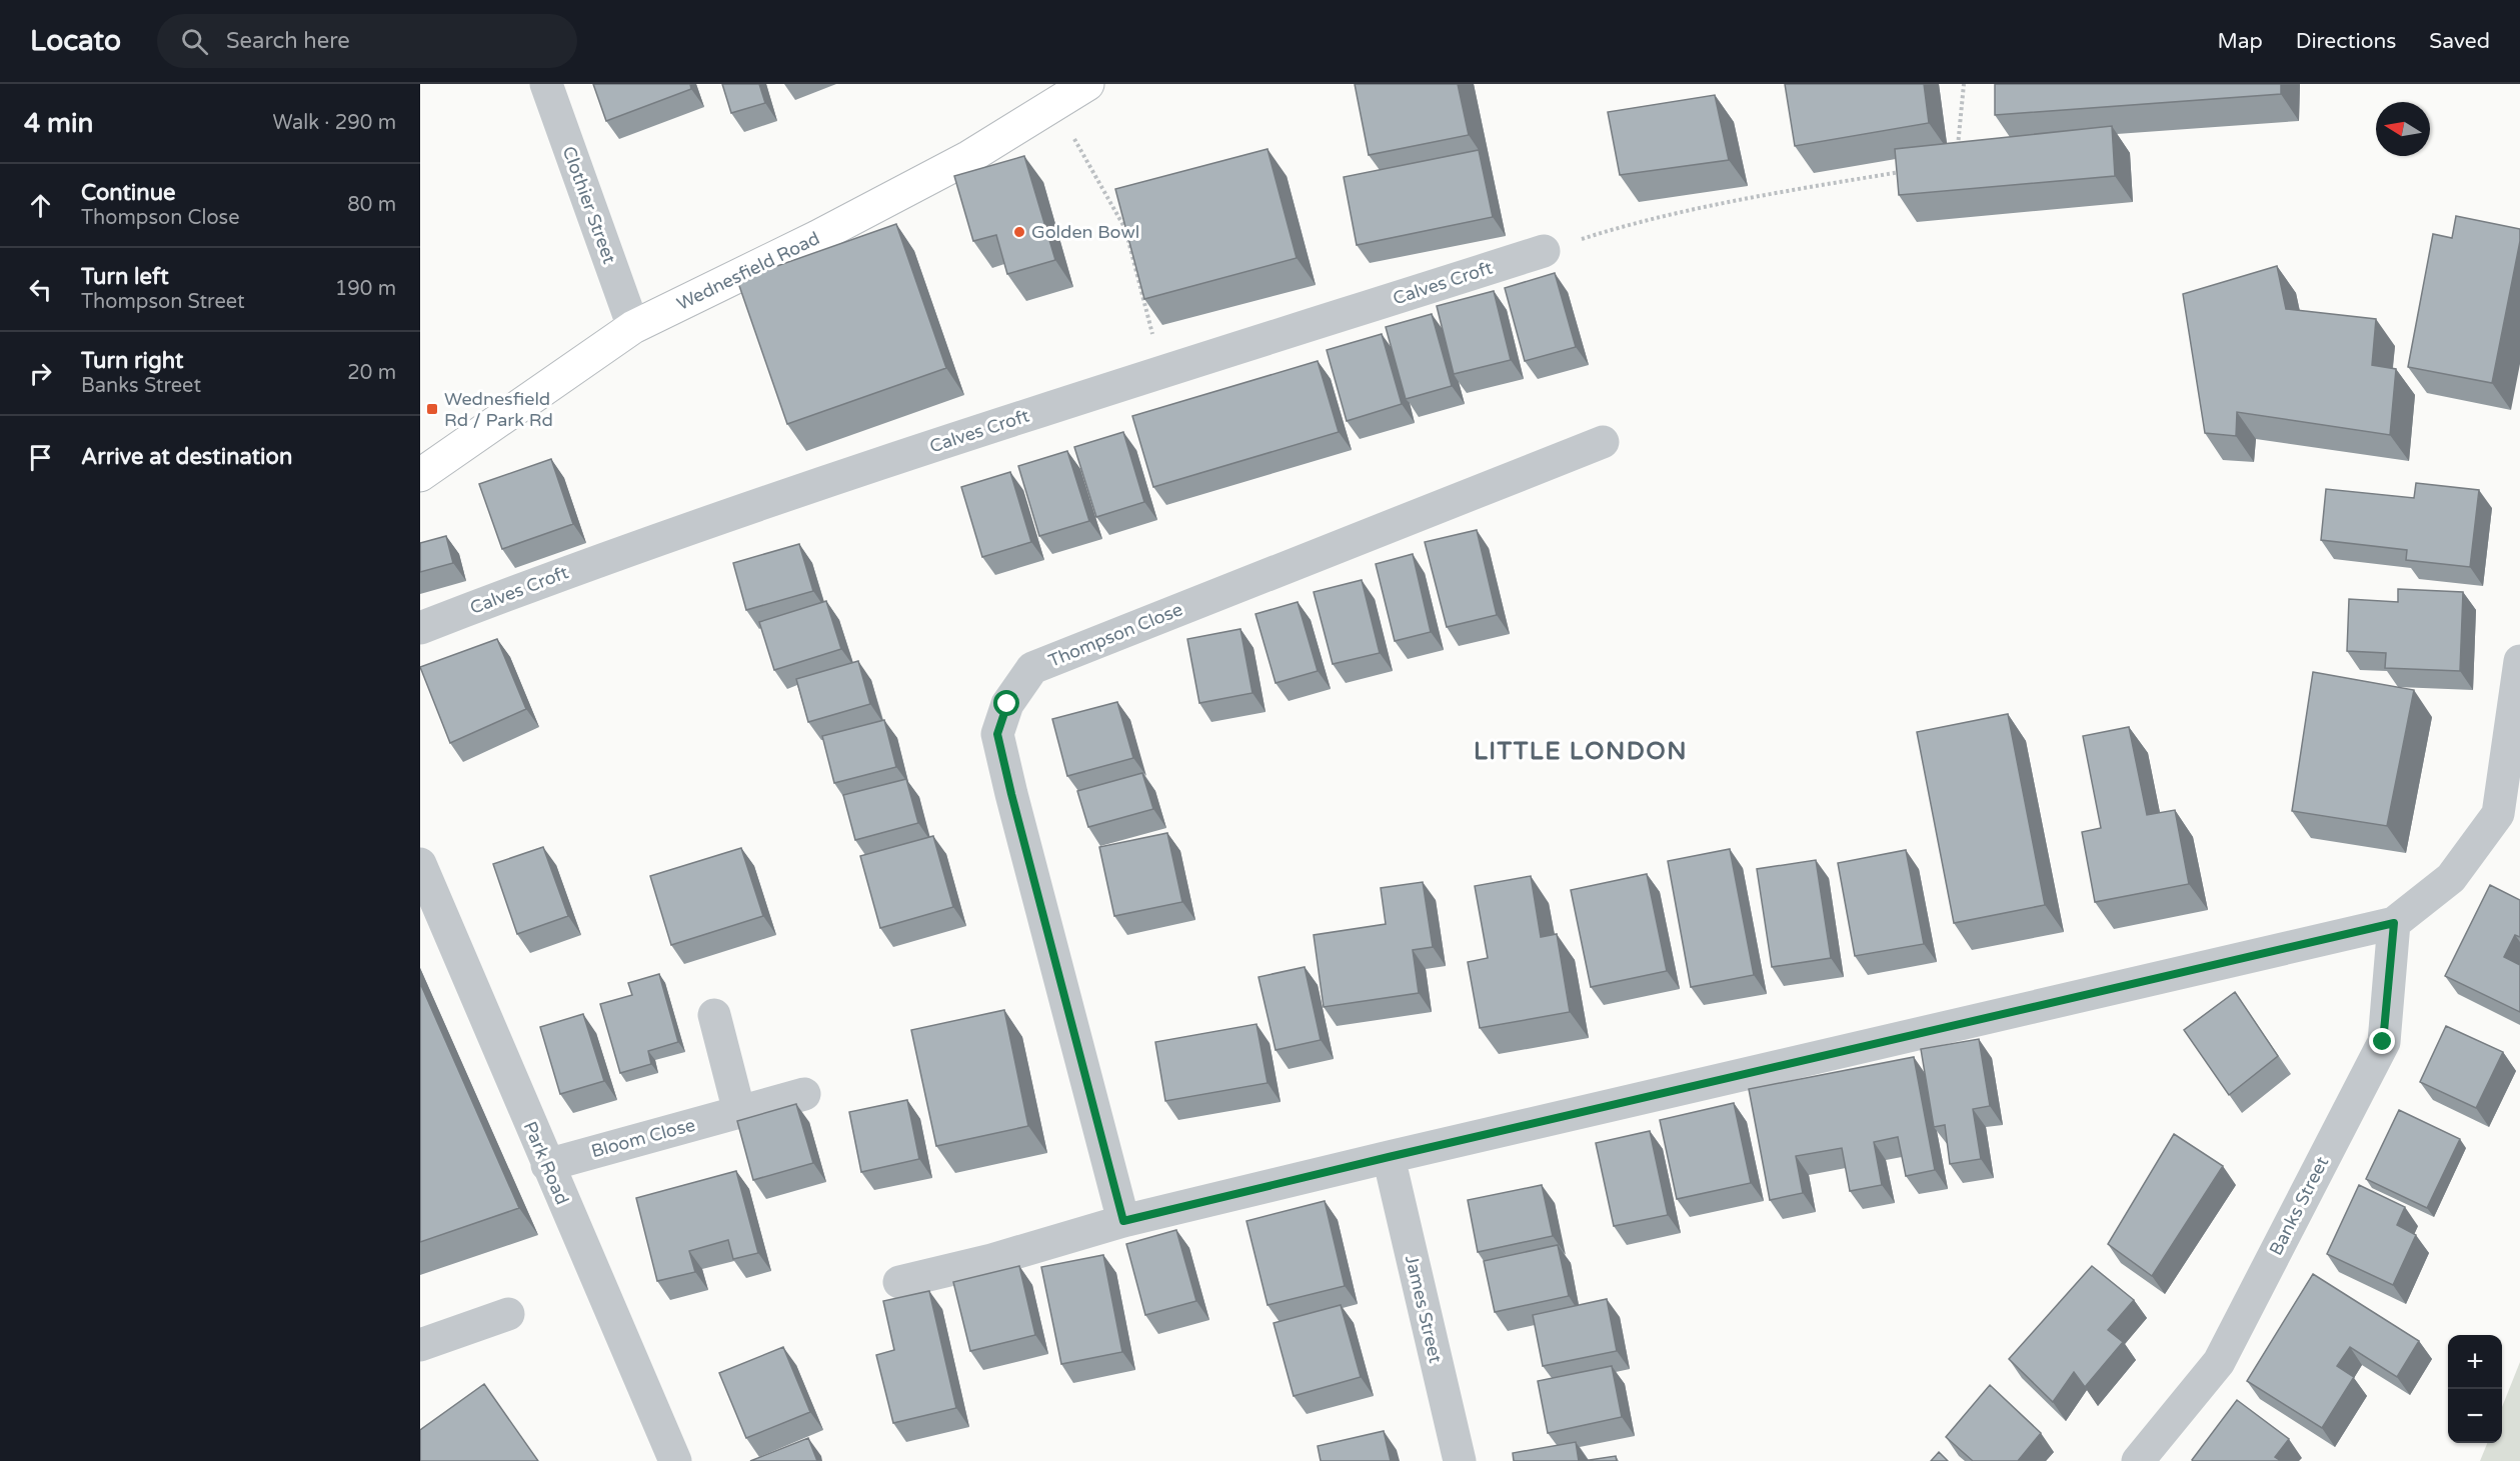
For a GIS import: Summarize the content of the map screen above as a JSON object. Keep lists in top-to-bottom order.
{
  "streets": {
    "main road": ["Wednesfield Road"],
    "street": [
      "Clothier Street",
      "Calves Croft",
      "Thompson Close",
      "Bloom Close",
      "Park Road",
      "Banks Street",
      "James Street"
    ]
  },
  "crossings": [
    ["Clothier Street", "Wednesfield Road"],
    ["Bloom Close", "Park Road"]
  ],
  "districts": ["LITTLE LONDON"],
  "places": {
    "other": ["Golden Bowl"],
    "transit": ["Wednesfield Rd / Park Rd"]
  },
  "north": "left",
  "page": {
    "header": "Locato",
    "search": "Search here",
    "nav": ["Map", "Directions", "Saved"],
    "heading": ["4 min", "Walk · 290 m"],
    "list": [
      ["Continue", "Thompson Close", "80 m"],
      ["Turn left", "Thompson Street", "190 m"],
      ["Turn right", "Banks Street", "20 m"],
      "Arrive at destination"
    ],
    "map_buttons": ["+", "−"]
  }
}
